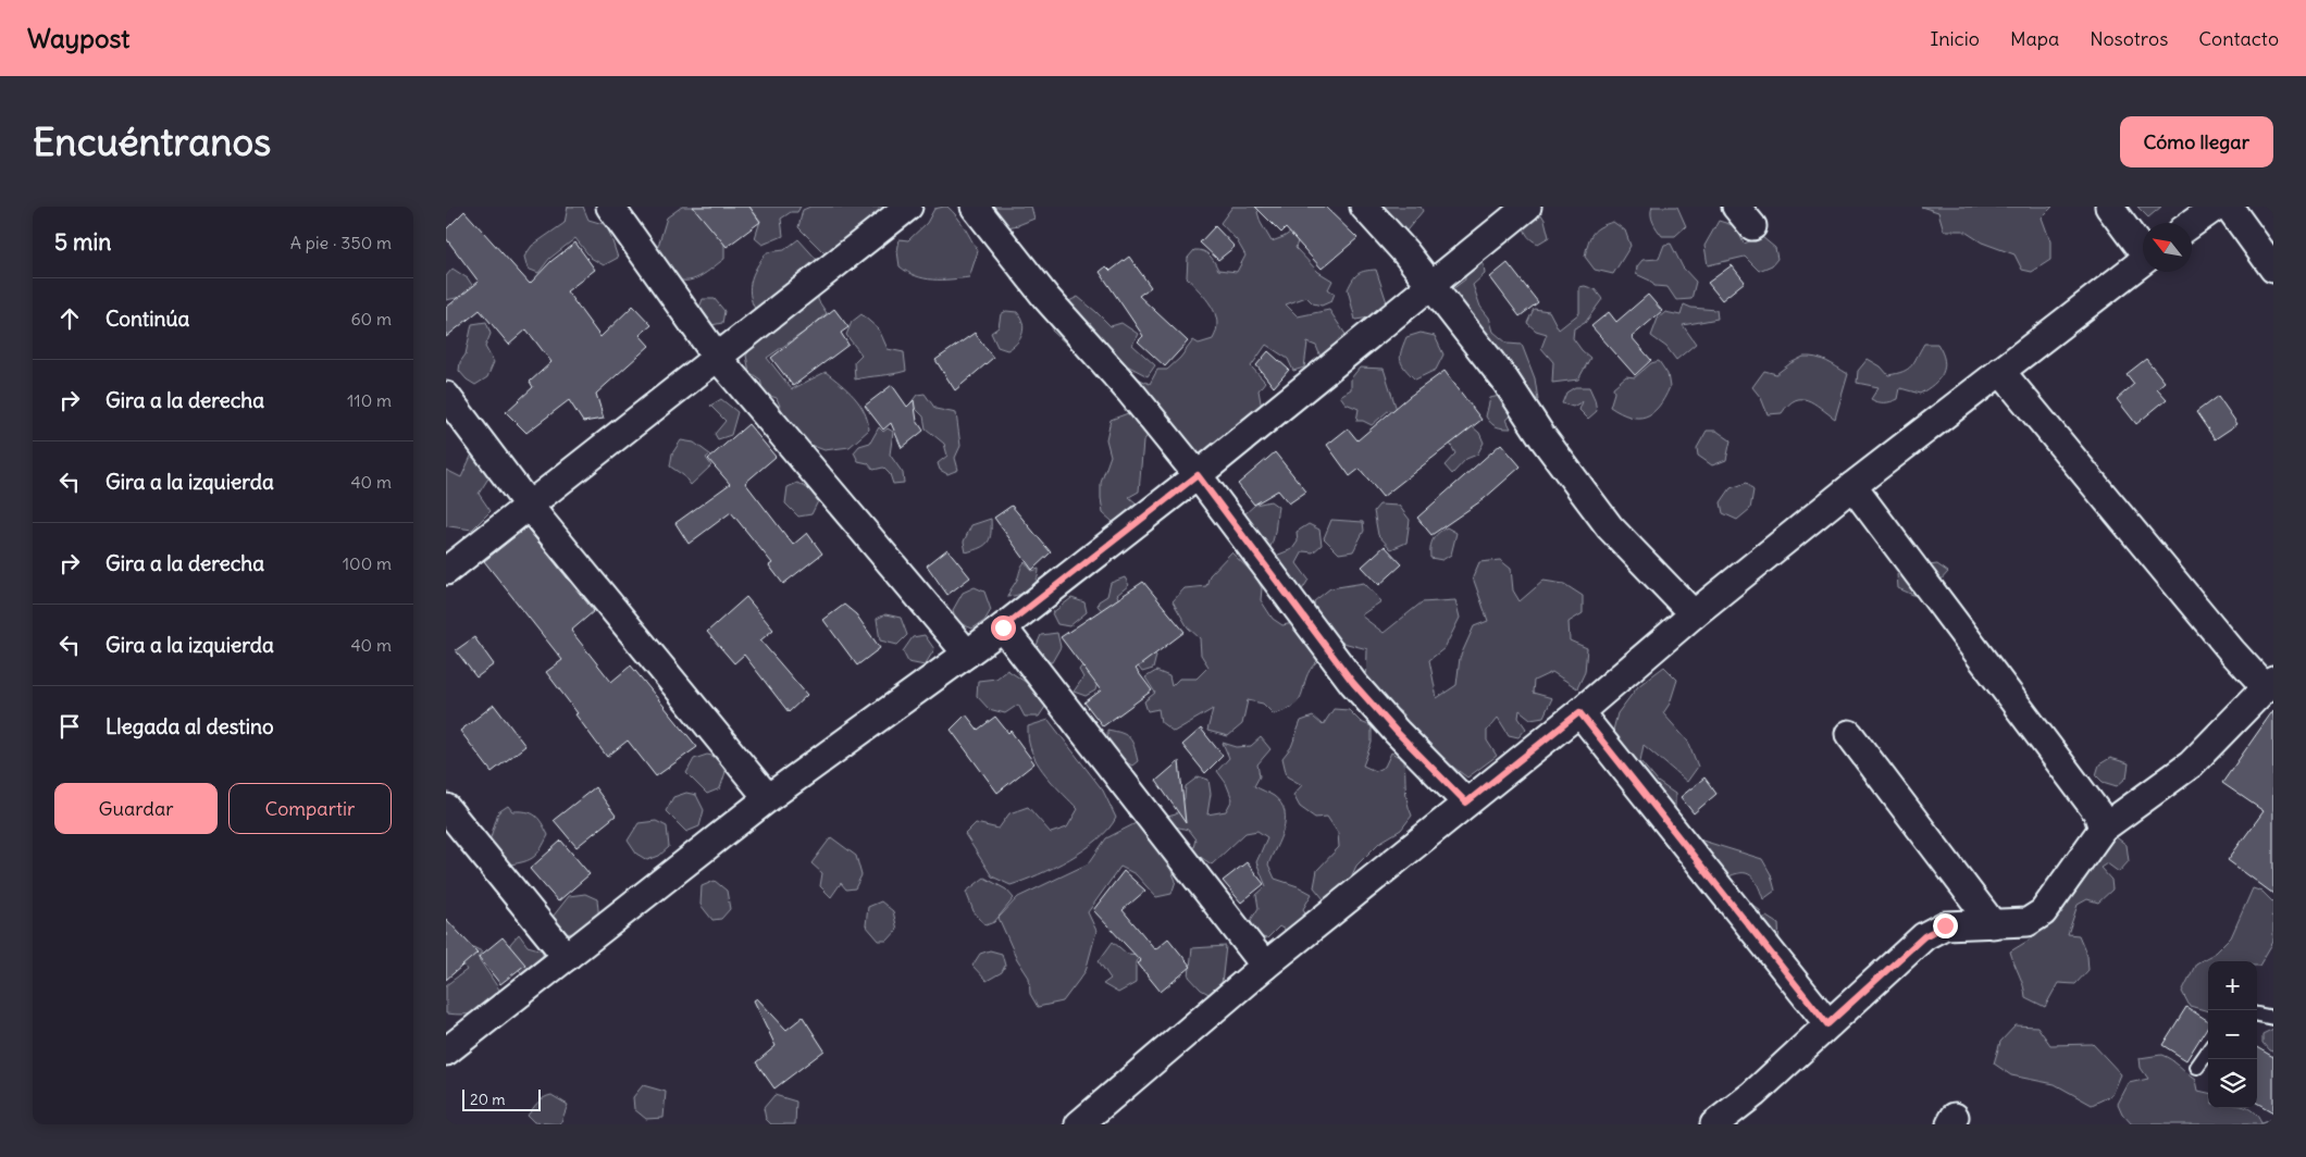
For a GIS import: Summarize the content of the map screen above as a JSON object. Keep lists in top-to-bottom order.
{
  "scale_bar": "20 m",
  "north": "top left",
  "page": {
    "header": "Waypost",
    "nav": [
      "Inicio",
      "Mapa",
      "Nosotros",
      "Contacto"
    ],
    "buttons": [
      "Cómo llegar",
      ["Guardar", "Compartir"]
    ],
    "title": "Encuéntranos",
    "heading": ["5 min", "A pie · 350 m"],
    "list": [
      ["Continúa", "60 m"],
      ["Gira a la derecha", "110 m"],
      ["Gira a la izquierda", "40 m"],
      ["Gira a la derecha", "100 m"],
      ["Gira a la izquierda", "40 m"],
      "Llegada al destino"
    ],
    "map_buttons": ["+", "−"],
    "scale": "20 m"
  }
}
